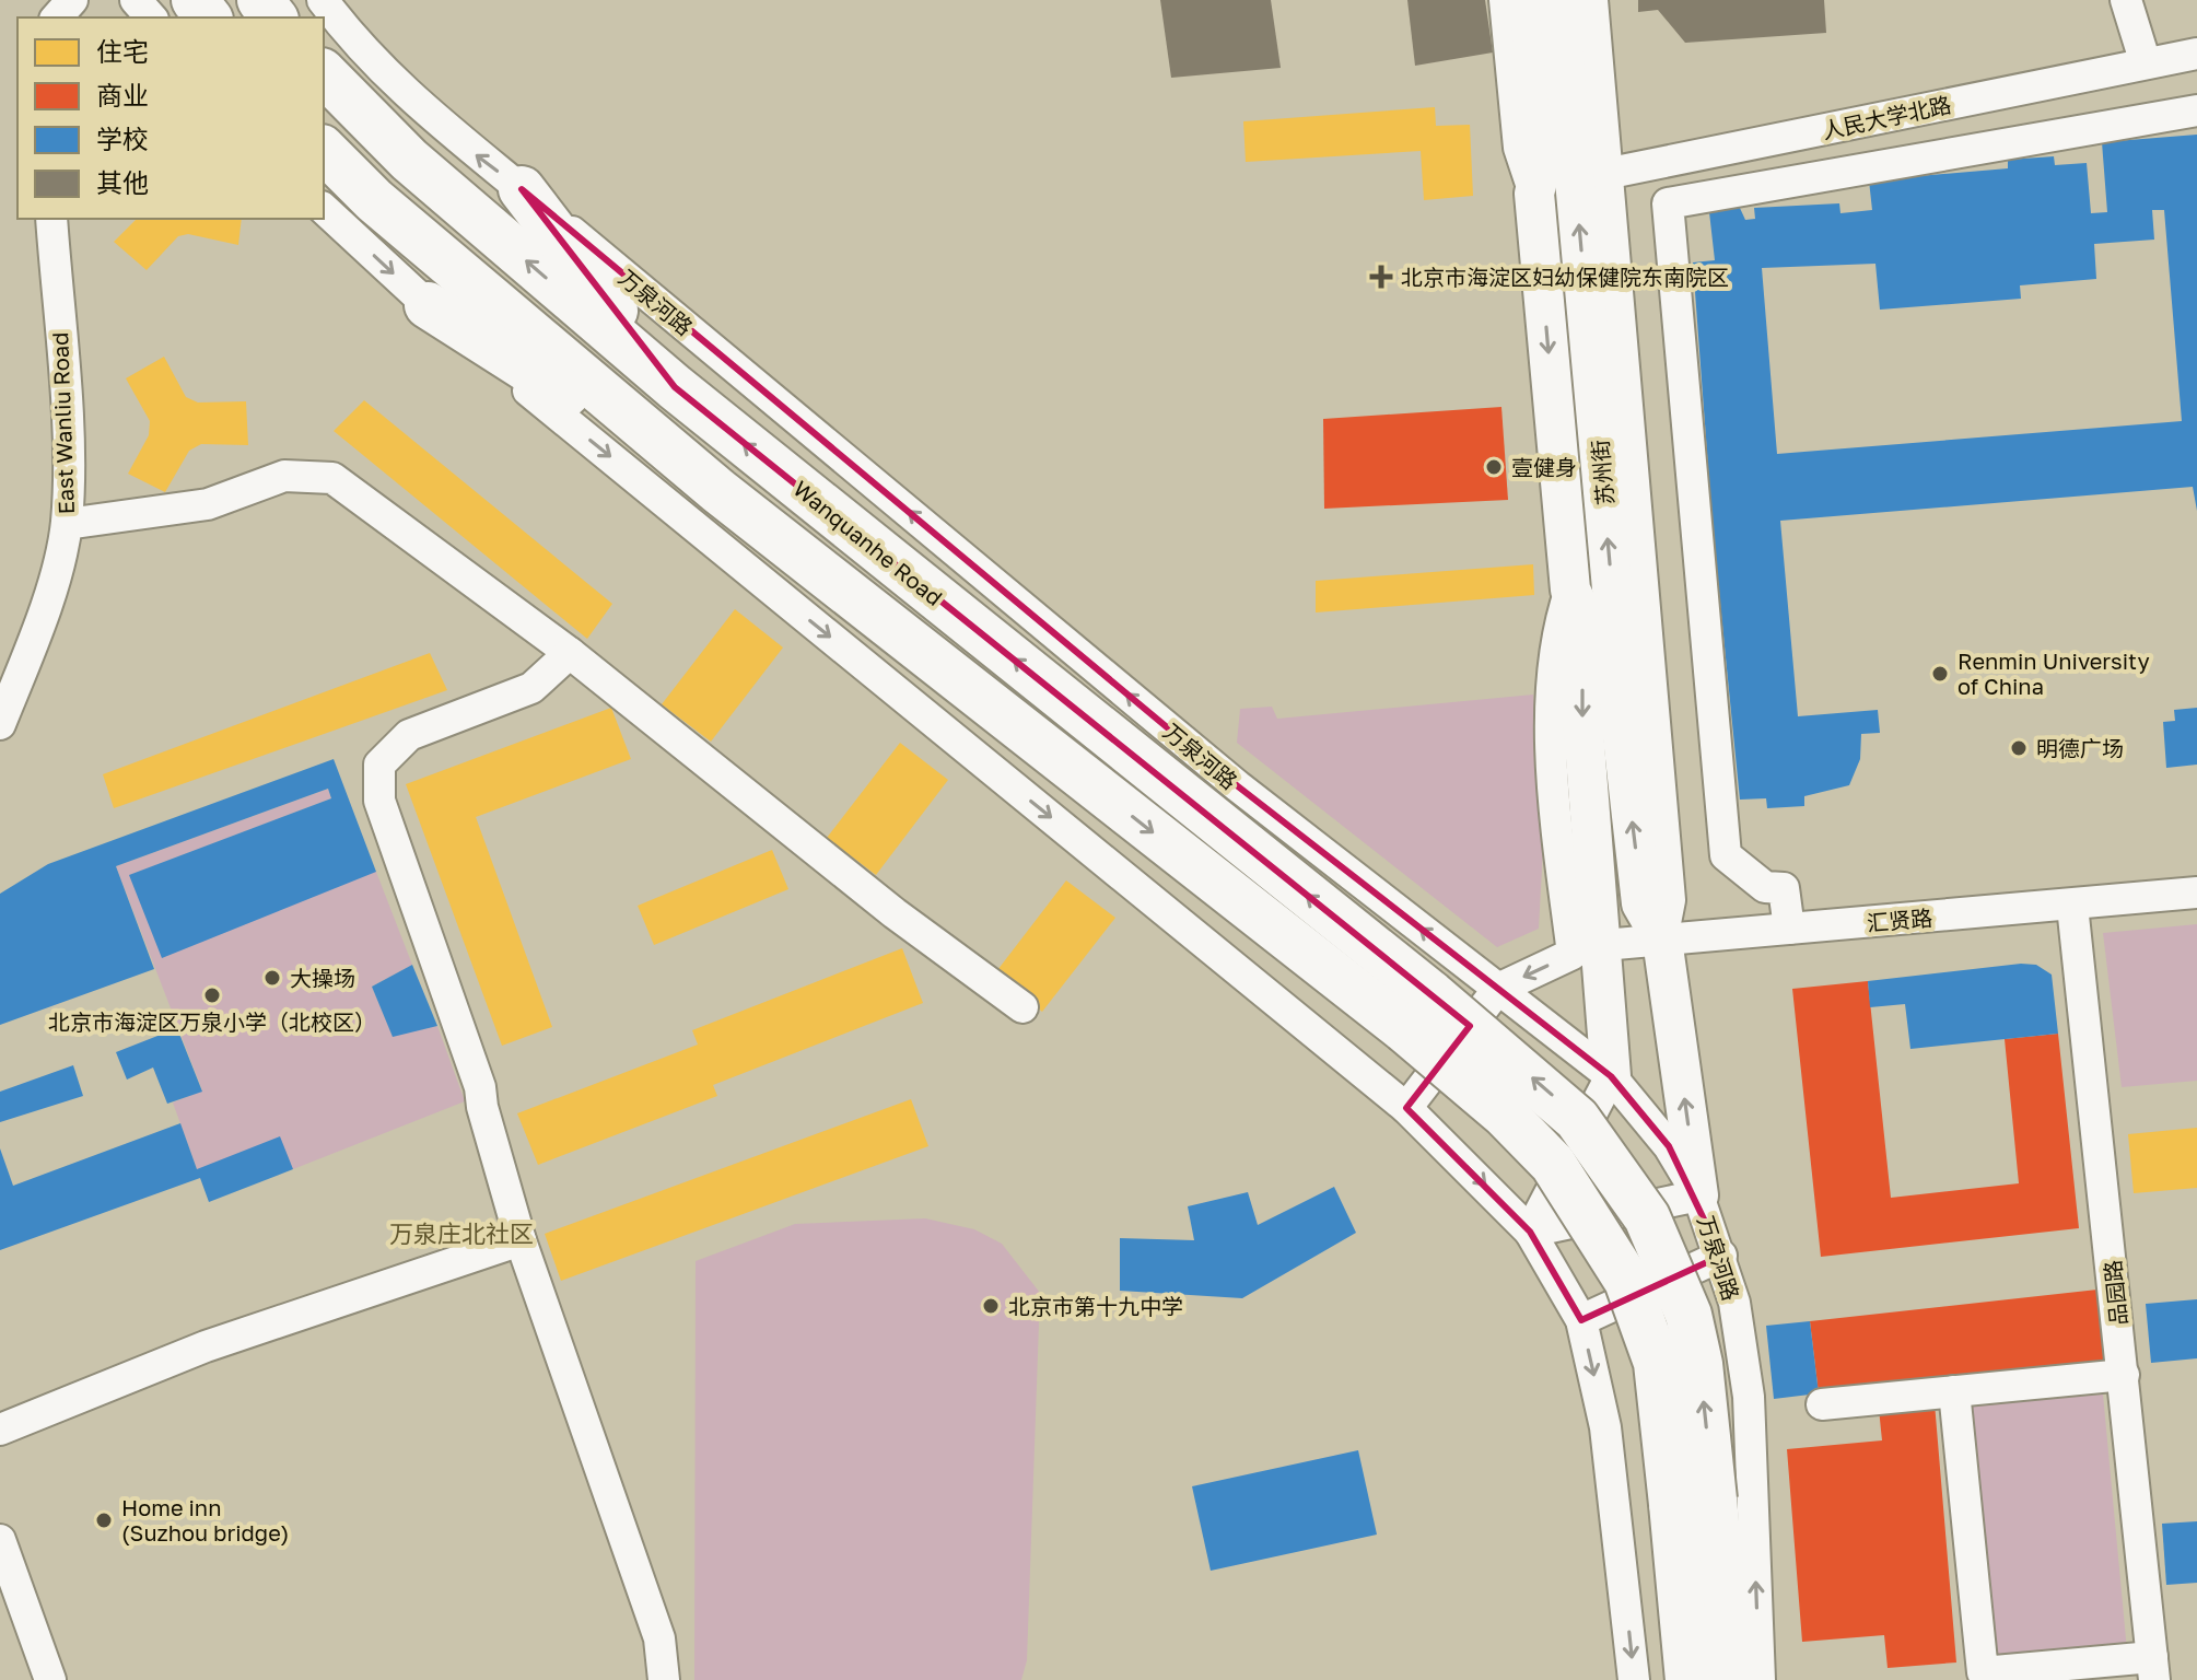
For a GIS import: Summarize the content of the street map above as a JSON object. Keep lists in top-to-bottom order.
{
  "streets": {
    "highway": ["Wanquanhe Road"],
    "main road": ["苏州街"],
    "street": [
      "人民大学北路",
      "万泉河路",
      "East Wanliu Road",
      "汇贤路",
      "品园路"
    ]
  },
  "crossings": [
    ["人民大学北路", "苏州街"],
    ["万泉河路", "苏州街"],
    ["万泉河路", "汇贤路"],
    ["苏州街", "汇贤路"],
    ["汇贤路", "品园路"]
  ],
  "districts": ["万泉庄北社区"],
  "places": {
    "health": ["北京市海淀区妇幼保健院东南院区"],
    "other": [
      "壹健身",
      "Renmin University of China",
      "明德广场",
      "大操场",
      "北京市海淀区万泉小学（北校区）",
      "北京市第十九中学",
      "Home inn (Suzhou bridge)"
    ]
  },
  "legend": [
    "住宅",
    "商业",
    "学校",
    "其他"
  ]
}
